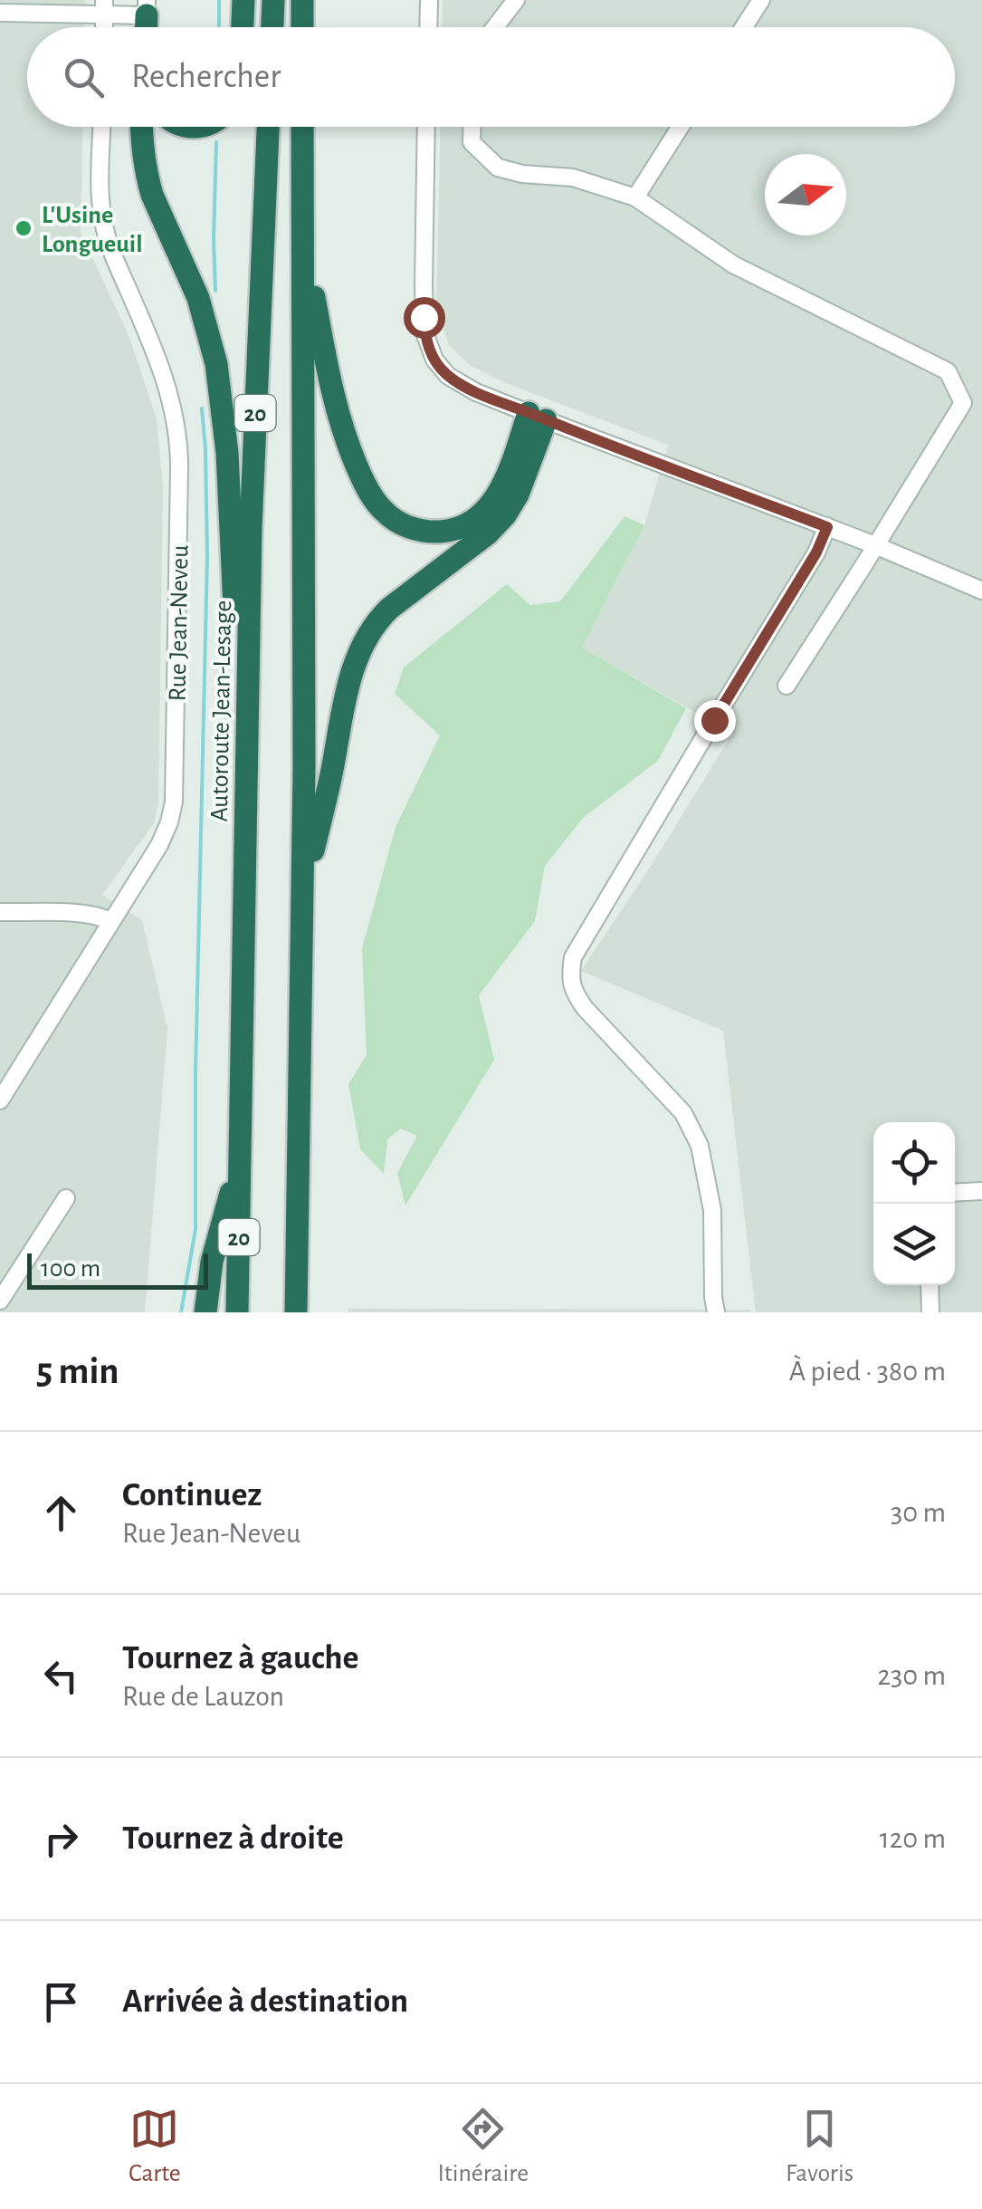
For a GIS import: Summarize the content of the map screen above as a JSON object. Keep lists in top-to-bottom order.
{
  "streets": {
    "highway": ["20", "Autoroute Jean-Lesage"],
    "street": ["Rue Jean-Neveu"]
  },
  "places": ["L'Usine Longueuil"],
  "scale_bar": "100 m",
  "north": "right",
  "page": {
    "search": "Rechercher",
    "scale": "100 m",
    "heading": ["5 min", "À pied · 380 m"],
    "list": [
      ["Continuez", "Rue Jean-Neveu", "30 m"],
      ["Tournez à gauche", "Rue de Lauzon", "230 m"],
      ["Tournez à droite", "120 m"],
      "Arrivée à destination"
    ],
    "nav": ["Carte", "Itinéraire", "Favoris"]
  }
}
